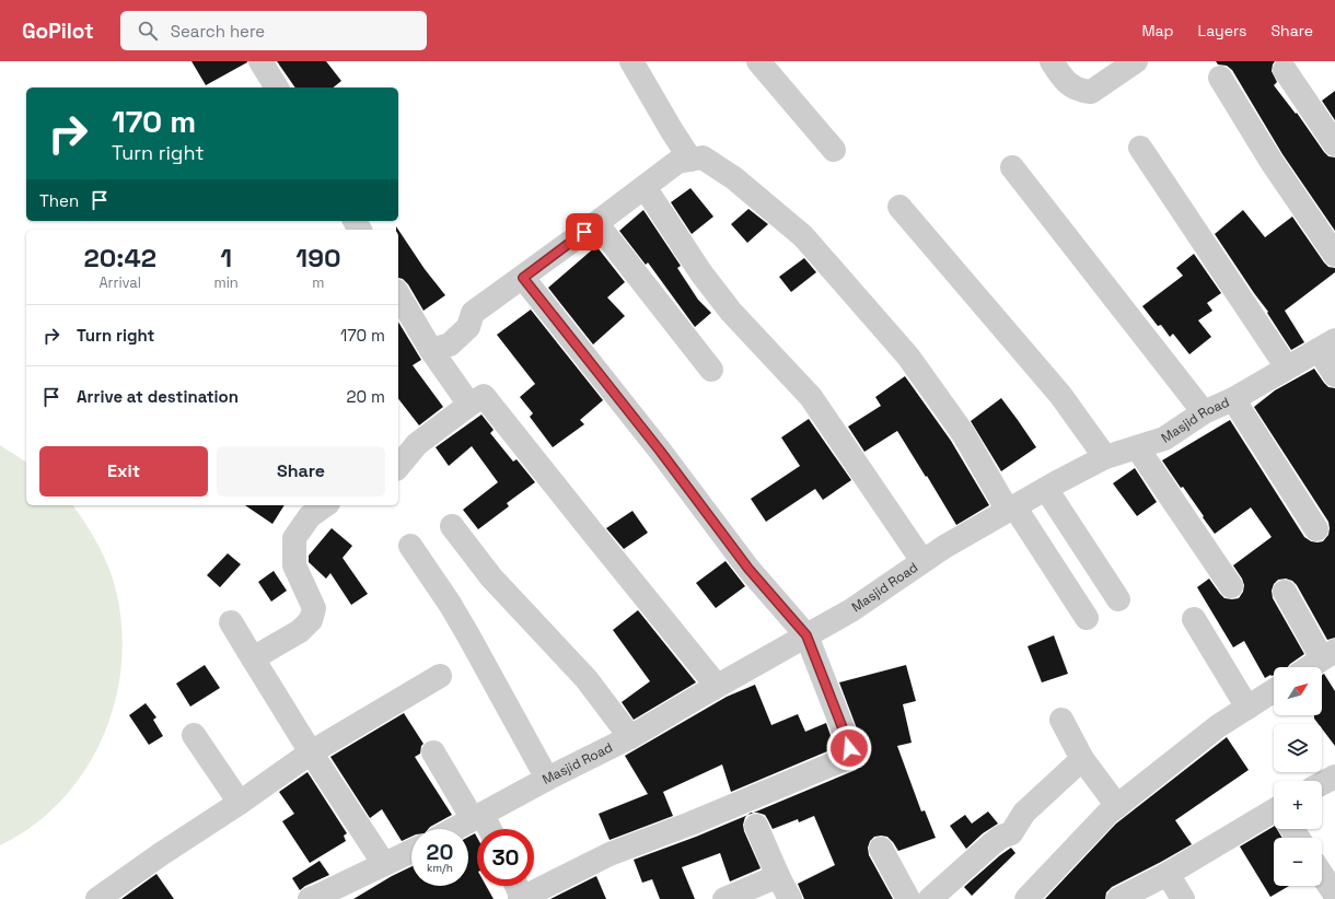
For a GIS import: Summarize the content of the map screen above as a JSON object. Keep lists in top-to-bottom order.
{
  "streets": {
    "street": ["Masjid Road"]
  },
  "north": "top right",
  "page": {
    "header": "GoPilot",
    "search": "Search here",
    "nav": ["Map", "Layers", "Share"],
    "turn": ["170 m", "Turn right"],
    "then": "Then",
    "eta": [
      "20:42",
      "Arrival",
      "1",
      "min",
      "190",
      "m"
    ],
    "list": [
      {
        "name": "Turn right",
        "value": "170 m"
      },
      {
        "name": "Arrive at destination",
        "value": "20 m"
      }
    ],
    "buttons": ["Exit", "Share"],
    "map_buttons": ["+", "−"],
    "speed": "20 km/h",
    "limit": "30"
  }
}
